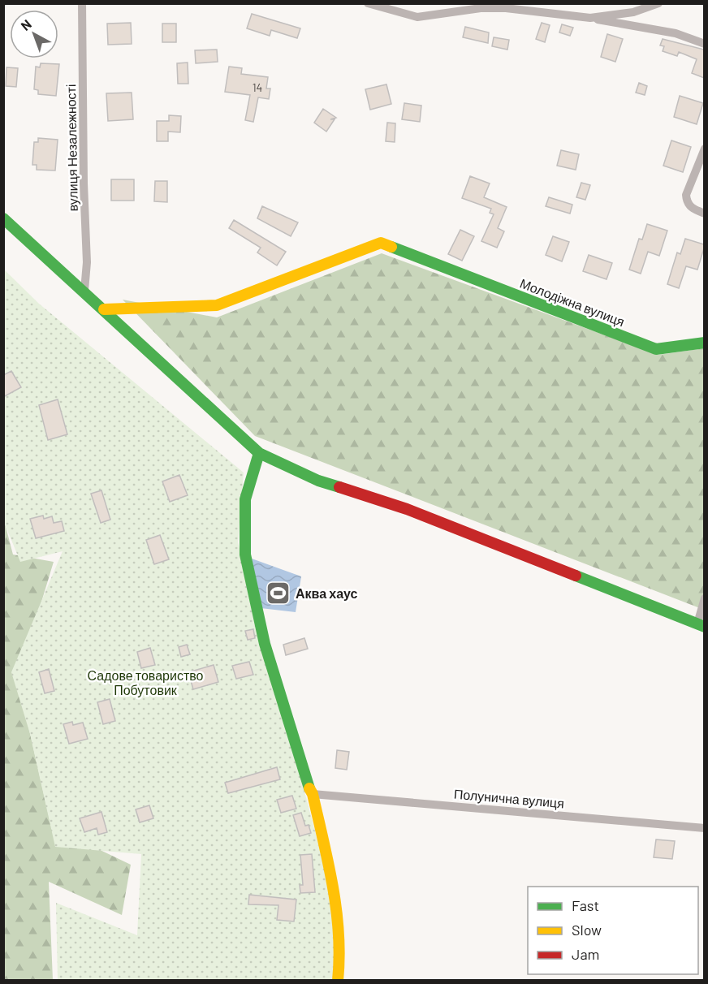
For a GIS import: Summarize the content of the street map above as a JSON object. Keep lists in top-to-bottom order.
{
  "streets": {
    "street": ["вулиця Незалежності", "Молодіжна вулиця", "Полунична вулиця"]
  },
  "parks": ["Садове товариство Побутовик"],
  "places": {
    "sports": ["Аква хаус"]
  },
  "house_numbers": ["14"],
  "legend": ["Fast", "Slow", "Jam"],
  "north": "top left"
}
